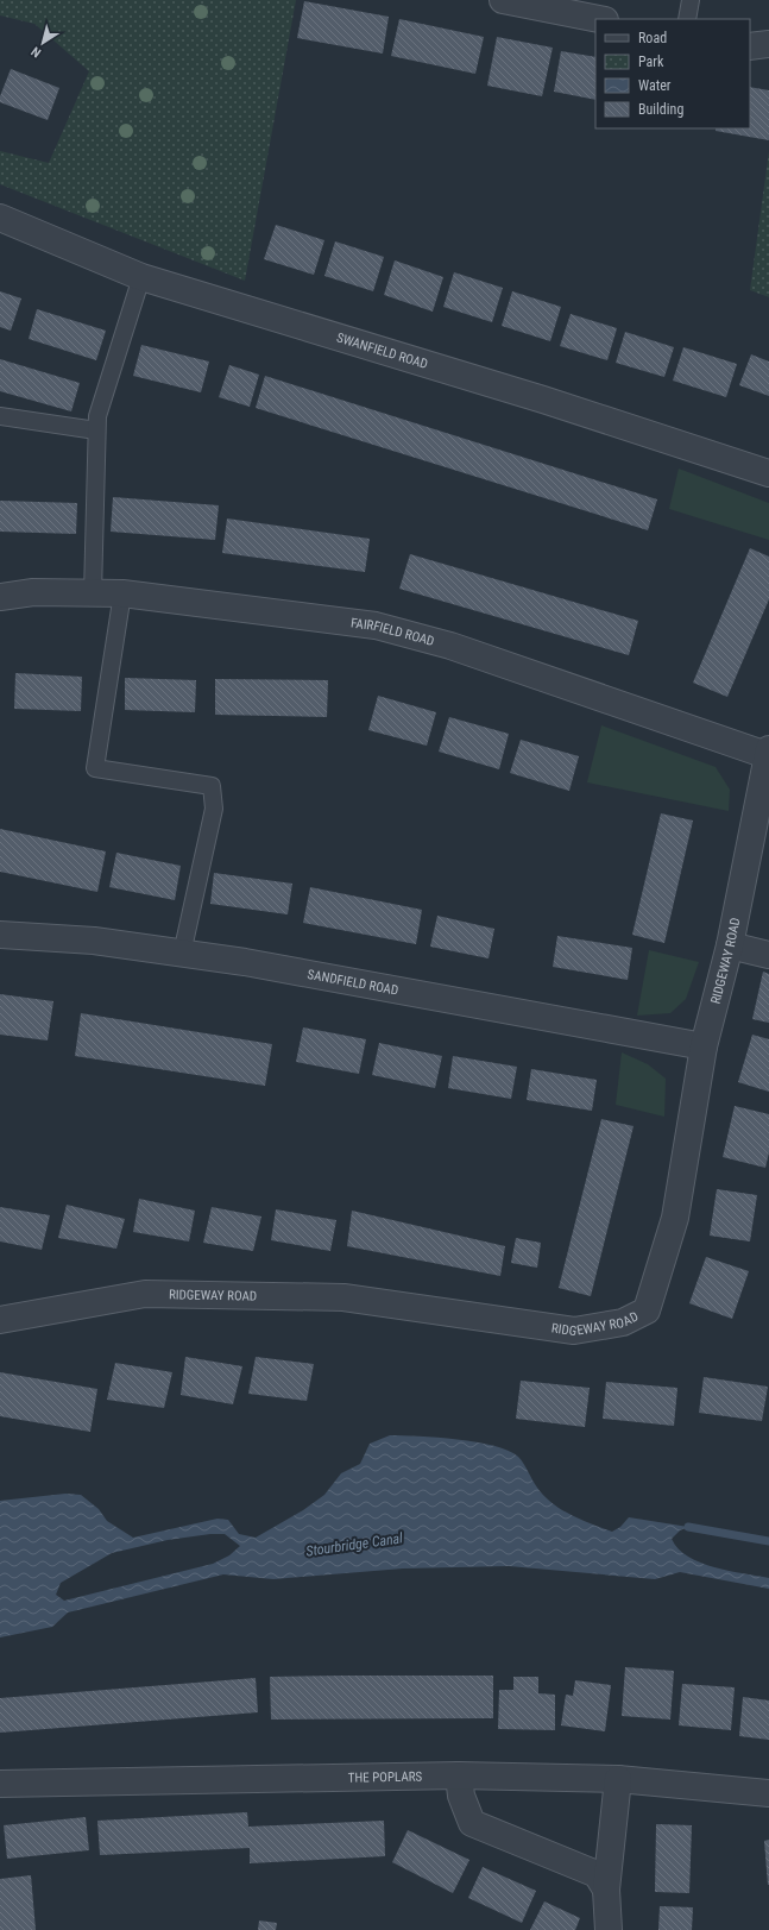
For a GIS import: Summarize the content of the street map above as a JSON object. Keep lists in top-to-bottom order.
{
  "streets": {
    "street": [
      "SWANFIELD ROAD",
      "FAIRFIELD ROAD",
      "RIDGEWAY ROAD",
      "SANDFIELD ROAD",
      "THE POPLARS"
    ]
  },
  "crossings": [
    ["FAIRFIELD ROAD", "RIDGEWAY ROAD"],
    ["RIDGEWAY ROAD", "SANDFIELD ROAD"]
  ],
  "water": ["Stourbridge Canal"],
  "legend": [
    "Road",
    "Park",
    "Water",
    "Building"
  ],
  "north": "bottom left"
}
